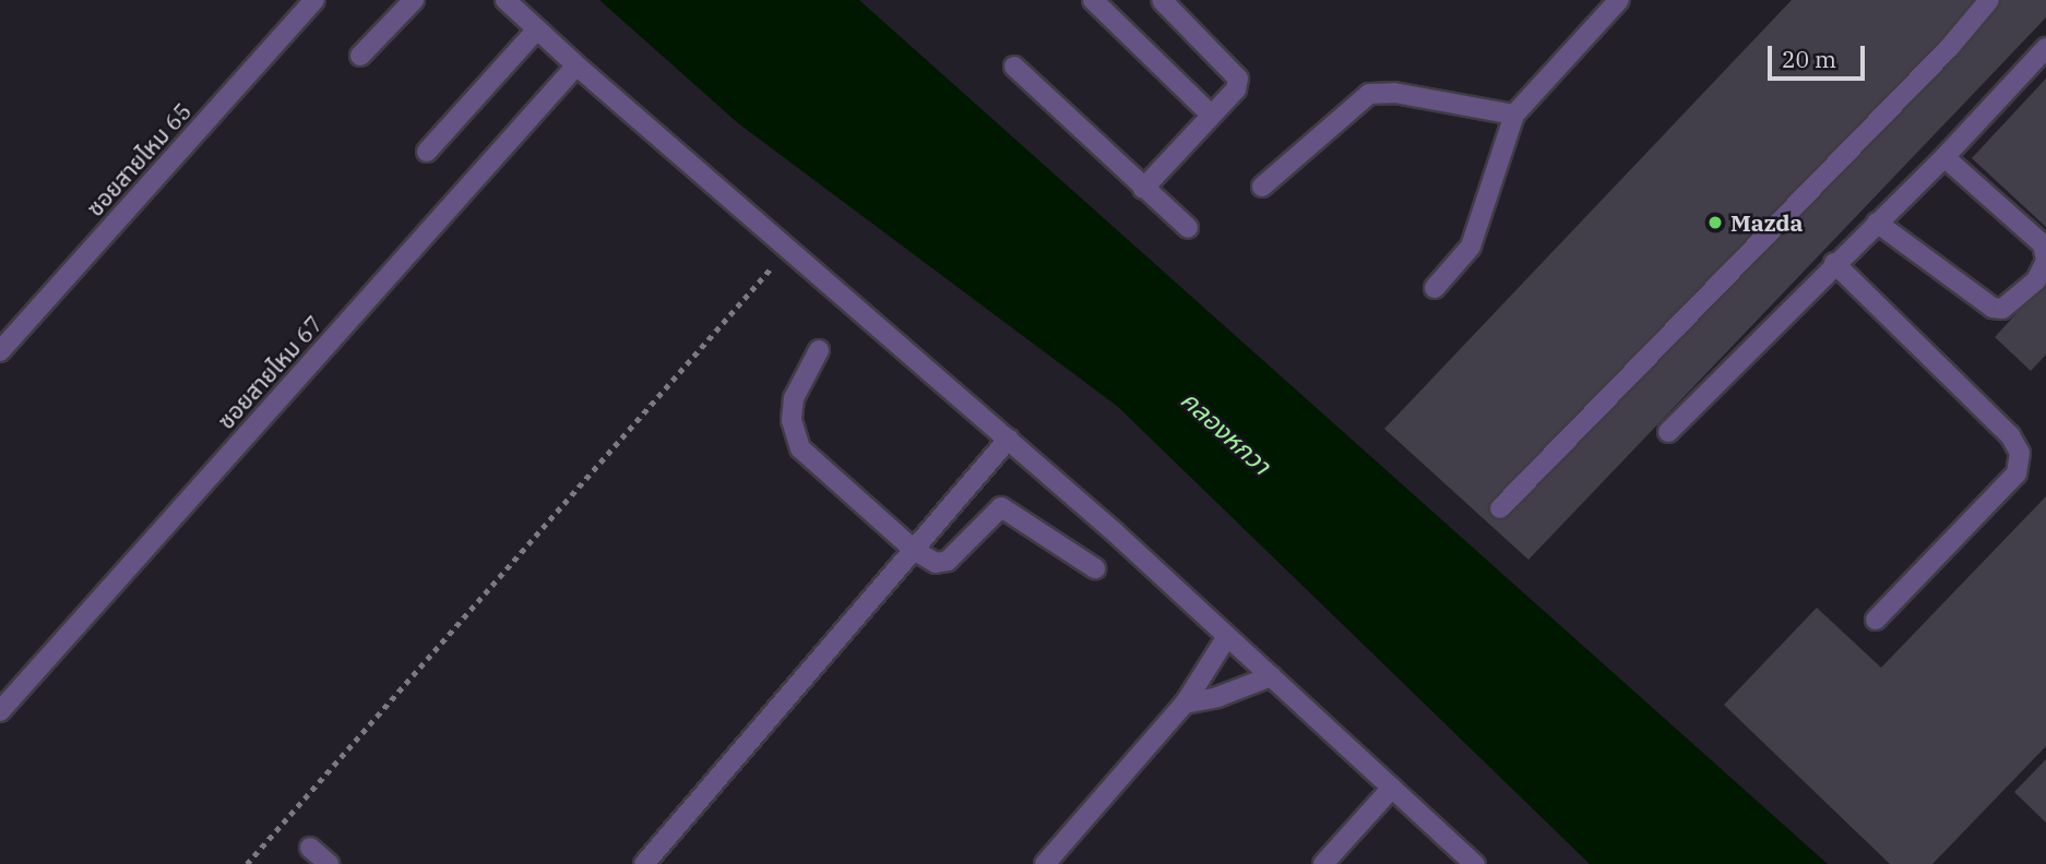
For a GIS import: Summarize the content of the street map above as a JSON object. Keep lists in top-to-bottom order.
{
  "streets": {
    "street": ["ซอยสายไหม 65", "ซอยสายไหม 67"]
  },
  "water": ["คลองหกวา"],
  "places": ["Mazda"],
  "scale_bar": "20 m"
}
